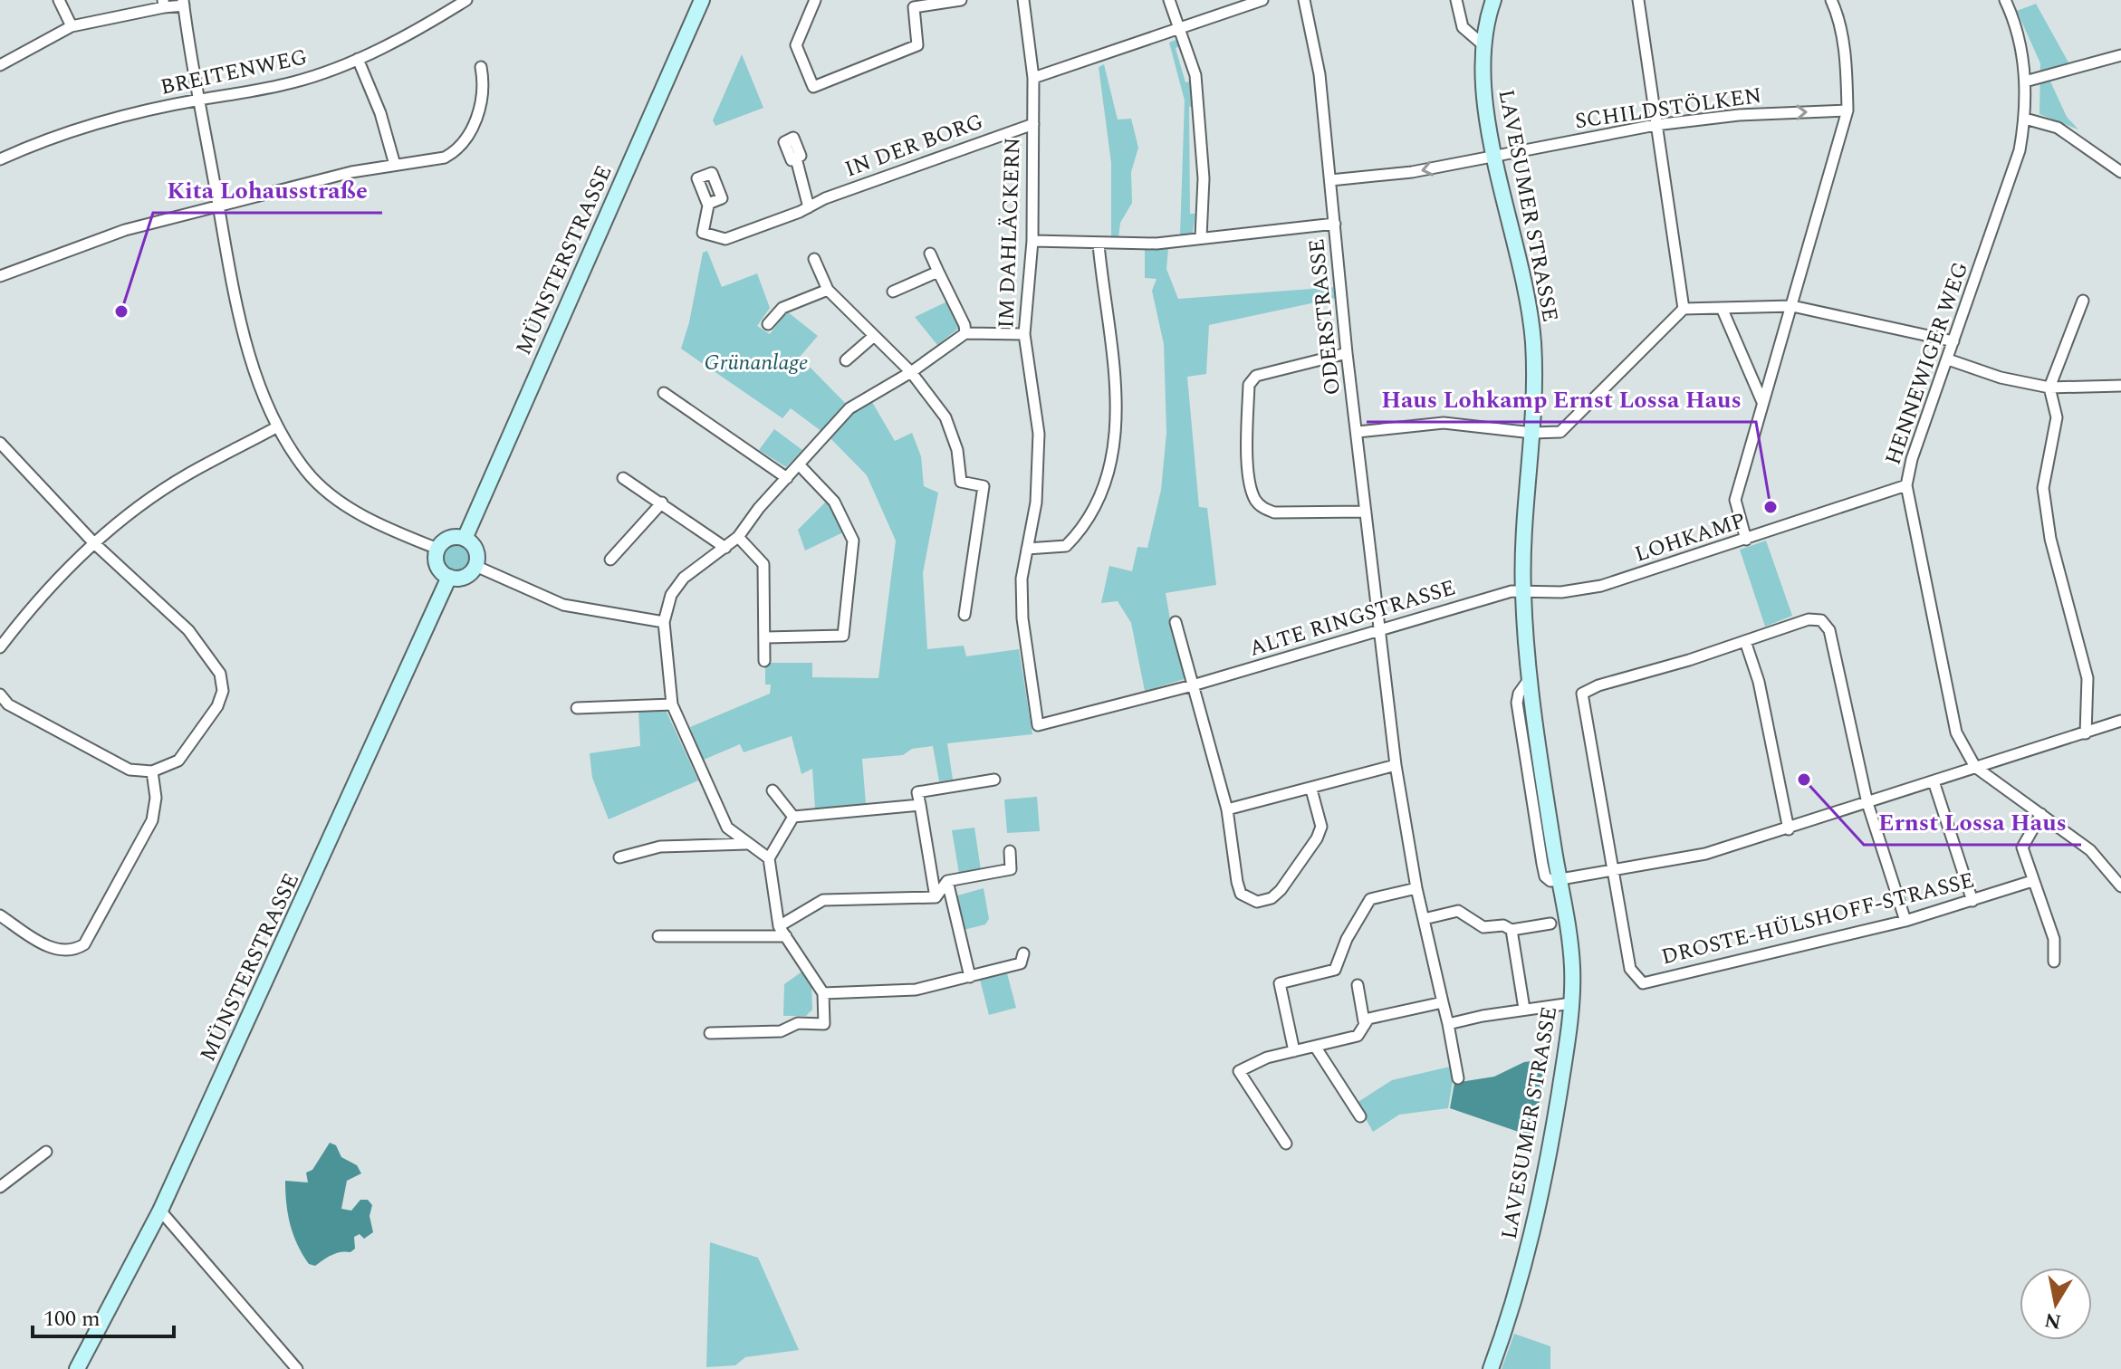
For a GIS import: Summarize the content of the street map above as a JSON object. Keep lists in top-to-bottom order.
{
  "streets": {
    "main road": ["LAVESUMER STRASSE", "MÜNSTERSTRASSE"],
    "street": [
      "BREITENWEG",
      "SCHILDSTÖLKEN",
      "IN DER BORG",
      "IM DAHLÄCKERN",
      "ODERSTRASSE",
      "HENNEWIGER WEG",
      "LOHKAMP",
      "ALTE RINGSTRASSE",
      "DROSTE-HÜLSHOFF-STRASSE"
    ]
  },
  "crossings": [
    ["SCHILDSTÖLKEN", "LAVESUMER STRASSE"],
    ["SCHILDSTÖLKEN", "ODERSTRASSE"],
    ["IN DER BORG", "IM DAHLÄCKERN"],
    ["LAVESUMER STRASSE", "LOHKAMP"],
    ["LAVESUMER STRASSE", "ALTE RINGSTRASSE"],
    ["IM DAHLÄCKERN", "ALTE RINGSTRASSE"],
    ["ODERSTRASSE", "ALTE RINGSTRASSE"],
    ["HENNEWIGER WEG", "LOHKAMP"],
    ["LOHKAMP", "ALTE RINGSTRASSE"]
  ],
  "parks": ["Grünanlage"],
  "places": ["Kita Lohausstraße", "Haus Lohkamp Ernst Lossa Haus", "Ernst Lossa Haus"],
  "scale_bar": "100 m",
  "north": "bottom"
}
